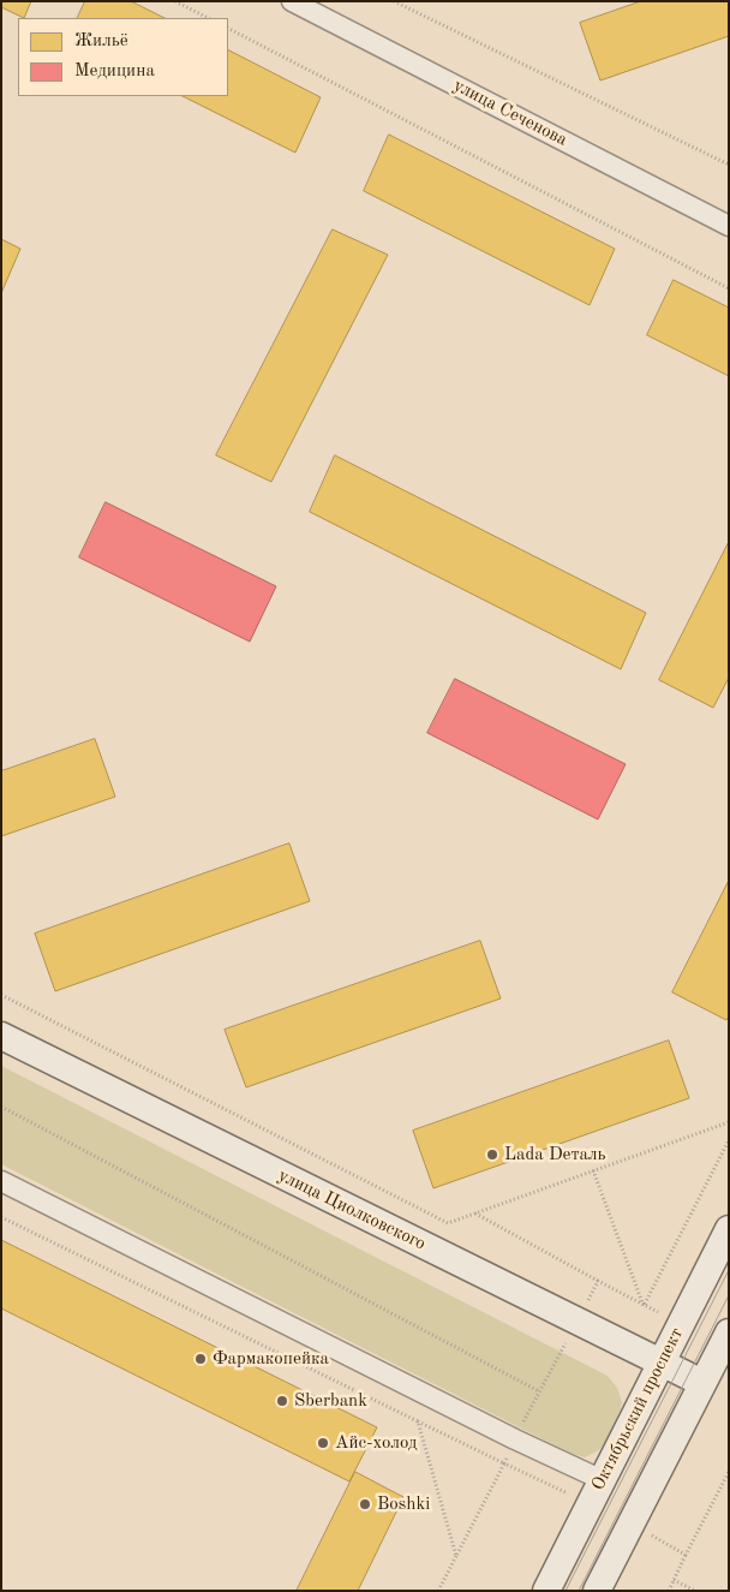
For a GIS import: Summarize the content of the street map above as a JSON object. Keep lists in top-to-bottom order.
{
  "streets": {
    "street": ["улица Сеченова", "улица Циолковского", "Октябрьский проспект"]
  },
  "crossings": [
    ["улица Циолковского", "Октябрьский проспект"]
  ],
  "places": [
    "Lada Dеталь",
    "Фармакопейка",
    "Sberbank",
    "Айс-холод",
    "Boshki"
  ],
  "legend": ["Жильё", "Медицина"]
}
